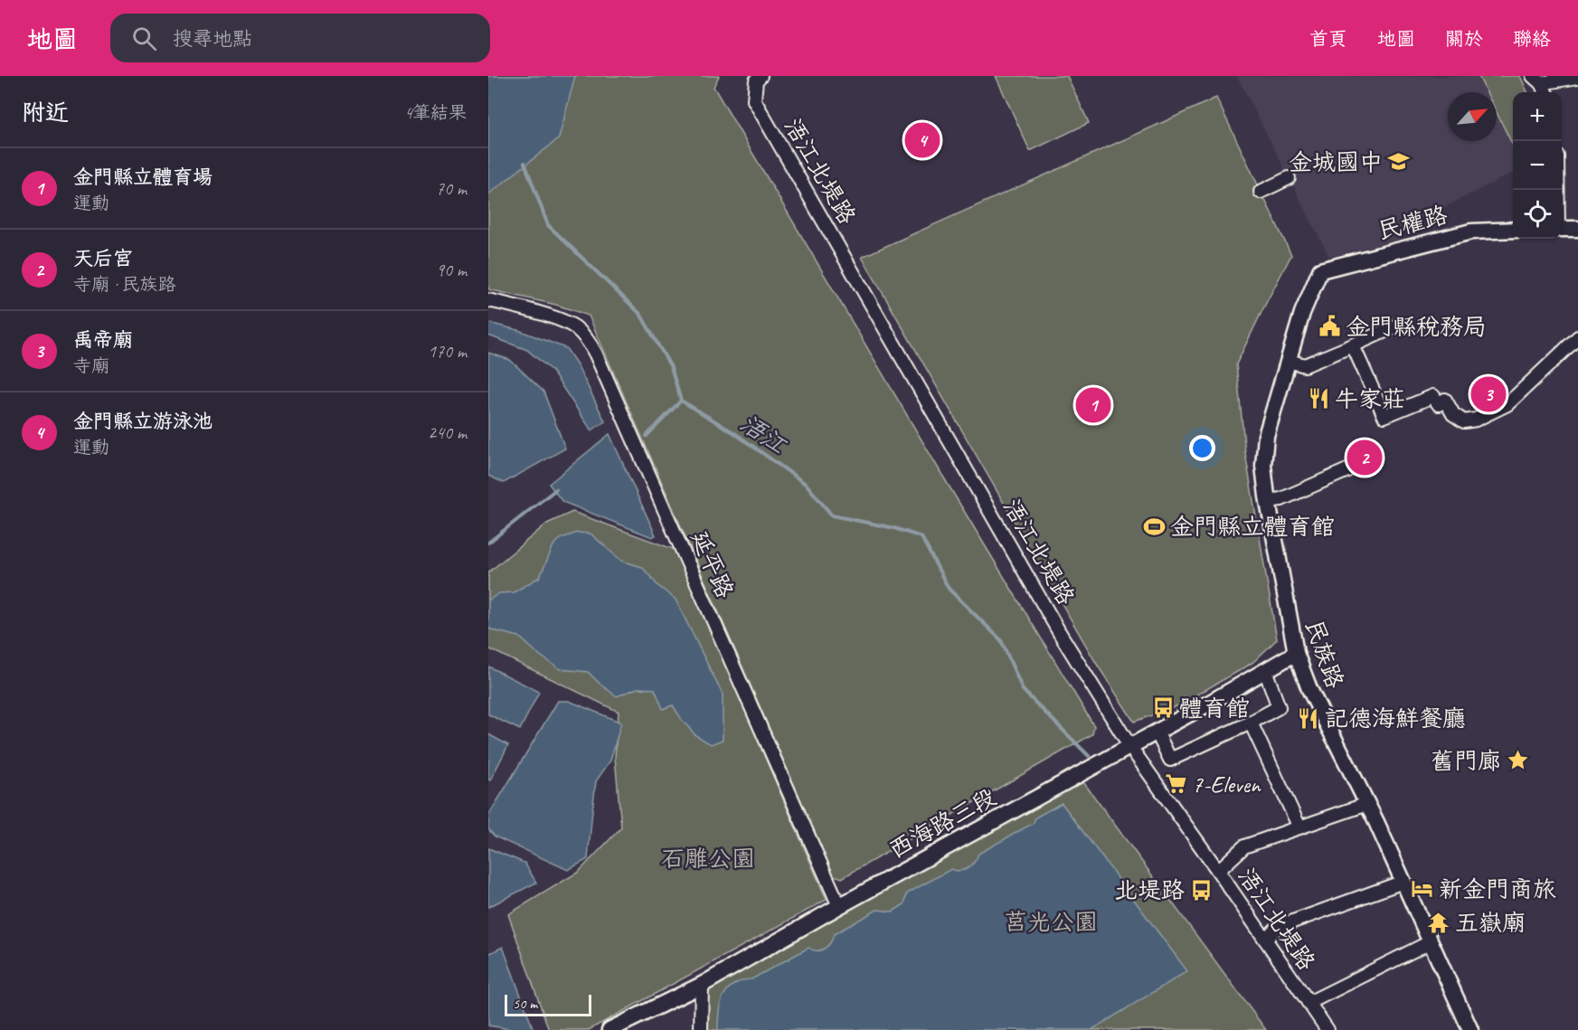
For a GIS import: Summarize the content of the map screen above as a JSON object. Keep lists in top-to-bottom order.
{
  "streets": {
    "main road": ["民權路", "民族路", "西海路三段"],
    "street": ["浯江北堤路", "延平路"]
  },
  "crossings": [
    ["浯江北堤路", "西海路三段"],
    ["民權路", "民族路"],
    ["延平路", "西海路三段"],
    ["民族路", "西海路三段"]
  ],
  "water": ["浯江"],
  "parks": ["石雕公園", "莒光公園"],
  "places": {
    "school or university": ["金城國中"],
    "public building": ["金門縣稅務局"],
    "restaurant": ["牛家莊", "記德海鮮餐廳"],
    "sports": ["金門縣立體育館"],
    "bus stop": ["體育館", "北堤路"],
    "place": ["舊門廊"],
    "supermarket": ["7-Eleven"],
    "hotel": ["新金門商旅"],
    "temple": ["五嶽廟"]
  },
  "scale_bar": "50 m",
  "north": "top right",
  "page": {
    "header": "地圖",
    "search": "搜尋地點",
    "nav": [
      "首頁",
      "地圖",
      "關於",
      "聯絡"
    ],
    "heading": ["附近", "4筆結果"],
    "map_buttons": ["+", "−"],
    "pins": [
      "4",
      "3",
      "1",
      "2"
    ],
    "list": [
      {
        "mark": "1",
        "name": "金門縣立體育場",
        "note": "運動",
        "value": "70 m"
      },
      {
        "mark": "2",
        "name": "天后宮",
        "note": "寺廟 · 民族路",
        "value": "90 m"
      },
      {
        "mark": "3",
        "name": "禹帝廟",
        "note": "寺廟",
        "value": "170 m"
      },
      {
        "mark": "4",
        "name": "金門縣立游泳池",
        "note": "運動",
        "value": "240 m"
      }
    ],
    "scale": "50 m"
  }
}
